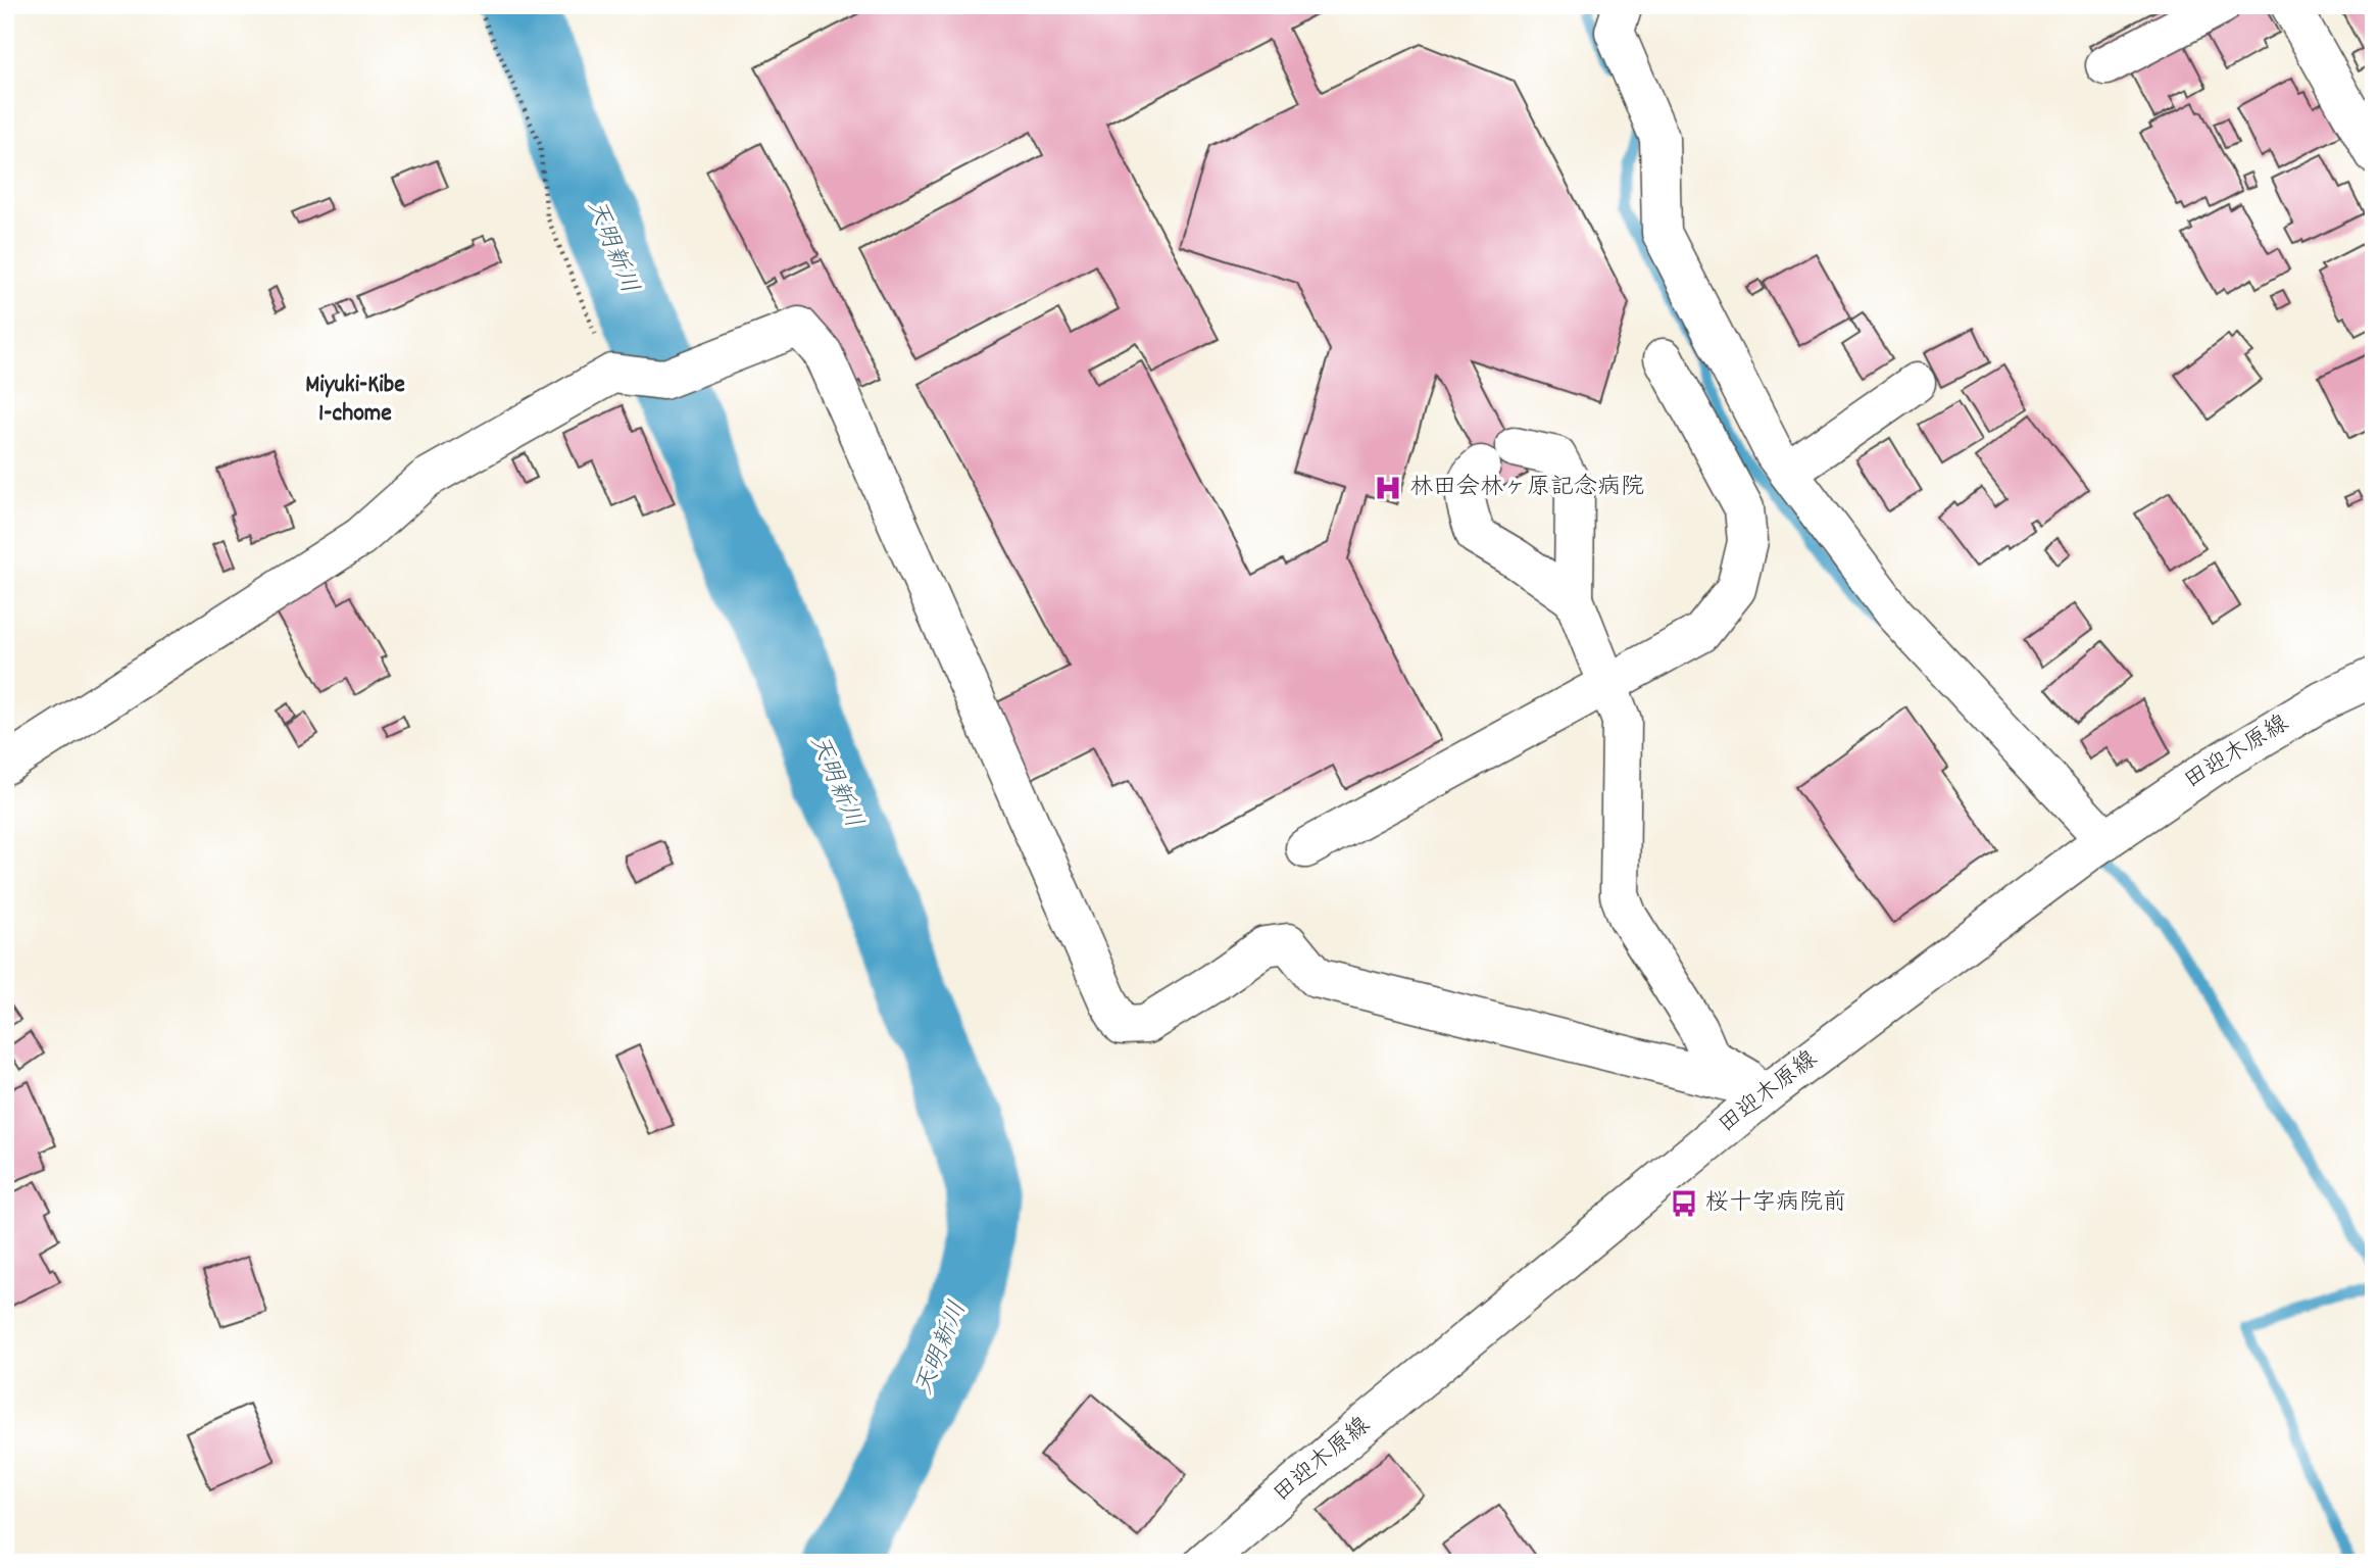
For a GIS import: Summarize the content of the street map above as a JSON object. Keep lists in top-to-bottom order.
{
  "streets": {
    "street": ["田迎木原線"]
  },
  "districts": ["Miyuki-Kibe 1-chome"],
  "water": ["天明新川"],
  "places": {
    "hospital": ["林田会林ヶ原記念病院"],
    "bus stop": ["桜十字病院前"]
  }
}
